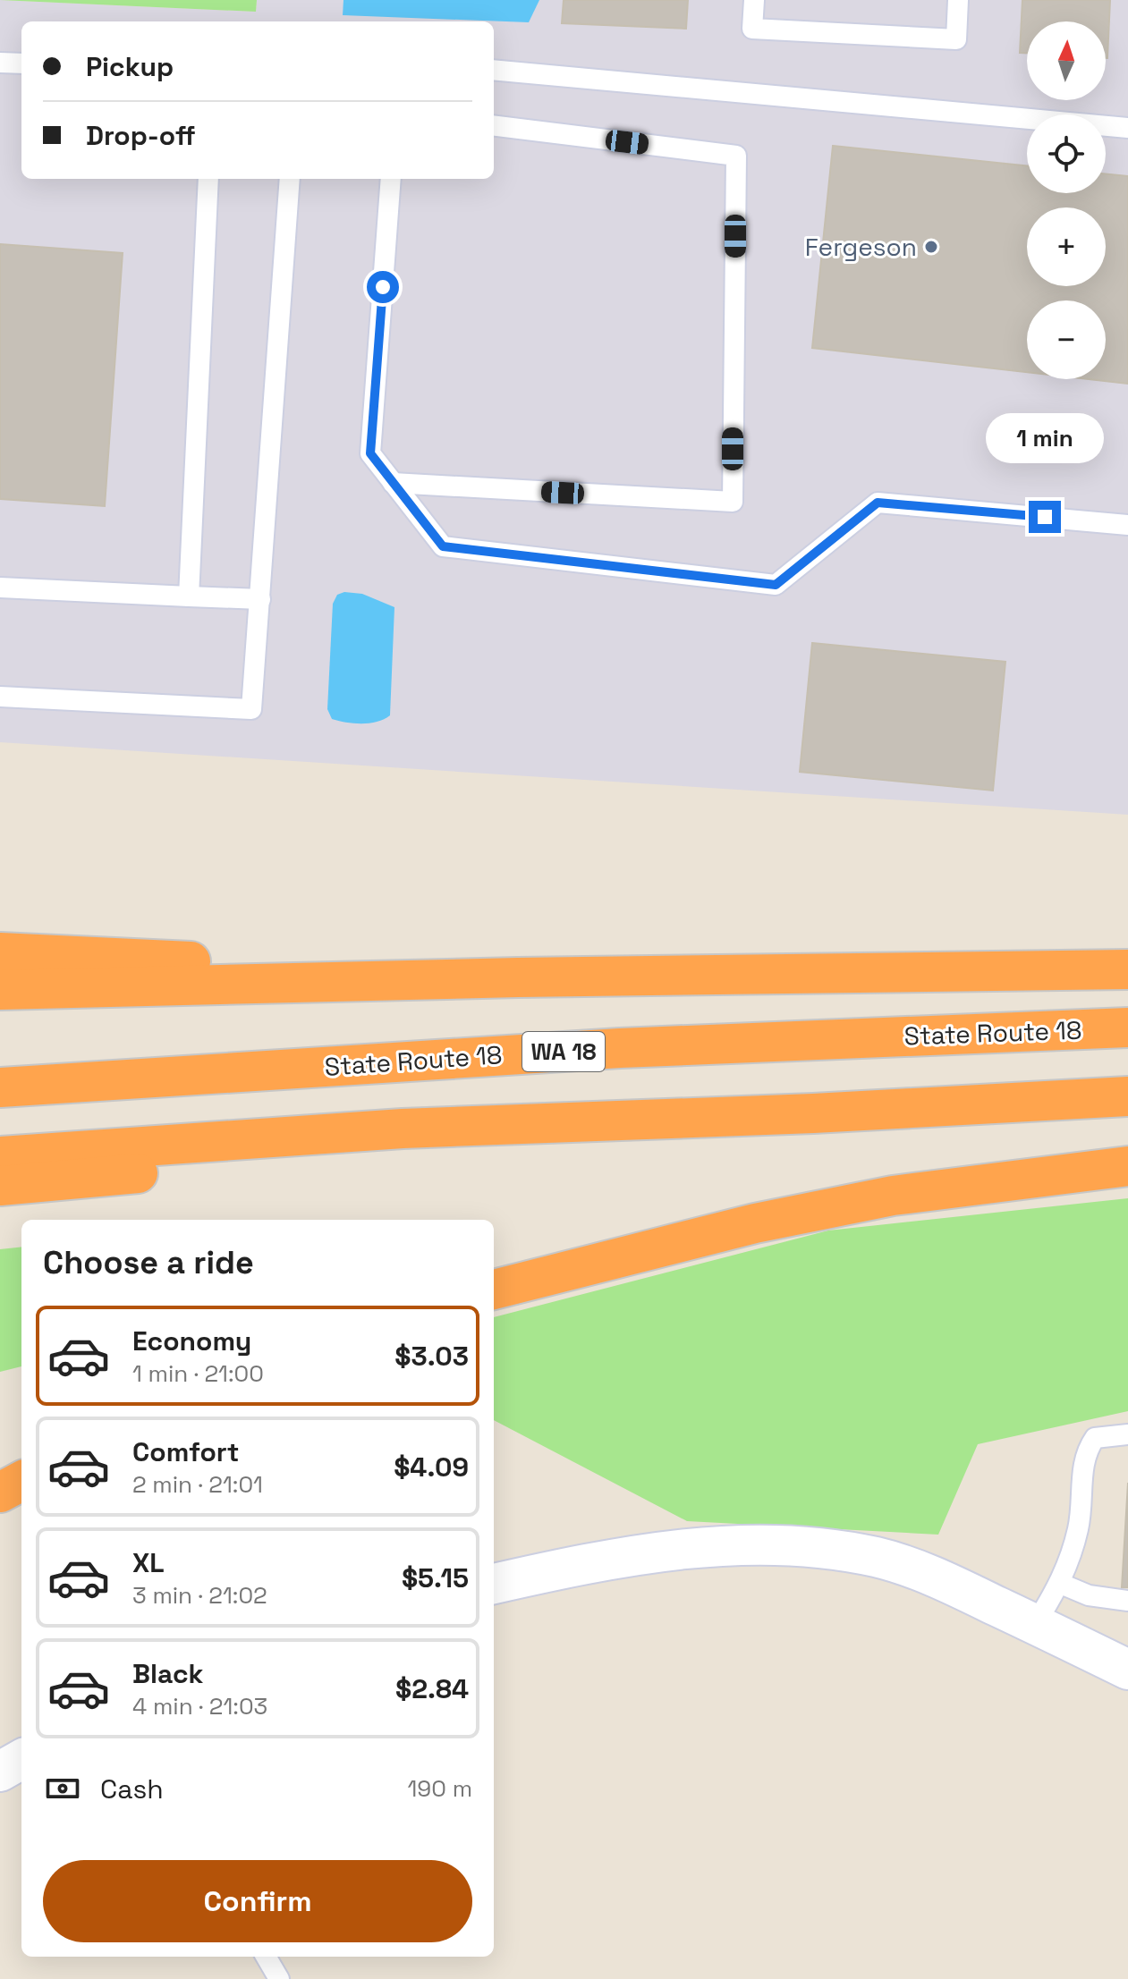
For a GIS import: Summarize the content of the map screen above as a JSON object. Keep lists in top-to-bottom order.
{
  "streets": {
    "highway": ["State Route 18", "WA 18"]
  },
  "places": ["Fergeson"],
  "north": "top",
  "page": {
    "map_buttons": ["+", "−"],
    "banner": ["Pickup", "Drop-off"],
    "bubble": "1 min",
    "heading": "Choose a ride",
    "list": [
      {
        "name": "Economy",
        "note": "1 min · 21:00",
        "value": "$3.03"
      },
      {
        "name": "Comfort",
        "note": "2 min · 21:01",
        "value": "$4.09"
      },
      {
        "name": "XL",
        "note": "3 min · 21:02",
        "value": "$5.15"
      },
      {
        "name": "Black",
        "note": "4 min · 21:03",
        "value": "$2.84"
      }
    ],
    "pay": ["Cash", "190 m"],
    "buttons": "Confirm"
  }
}
